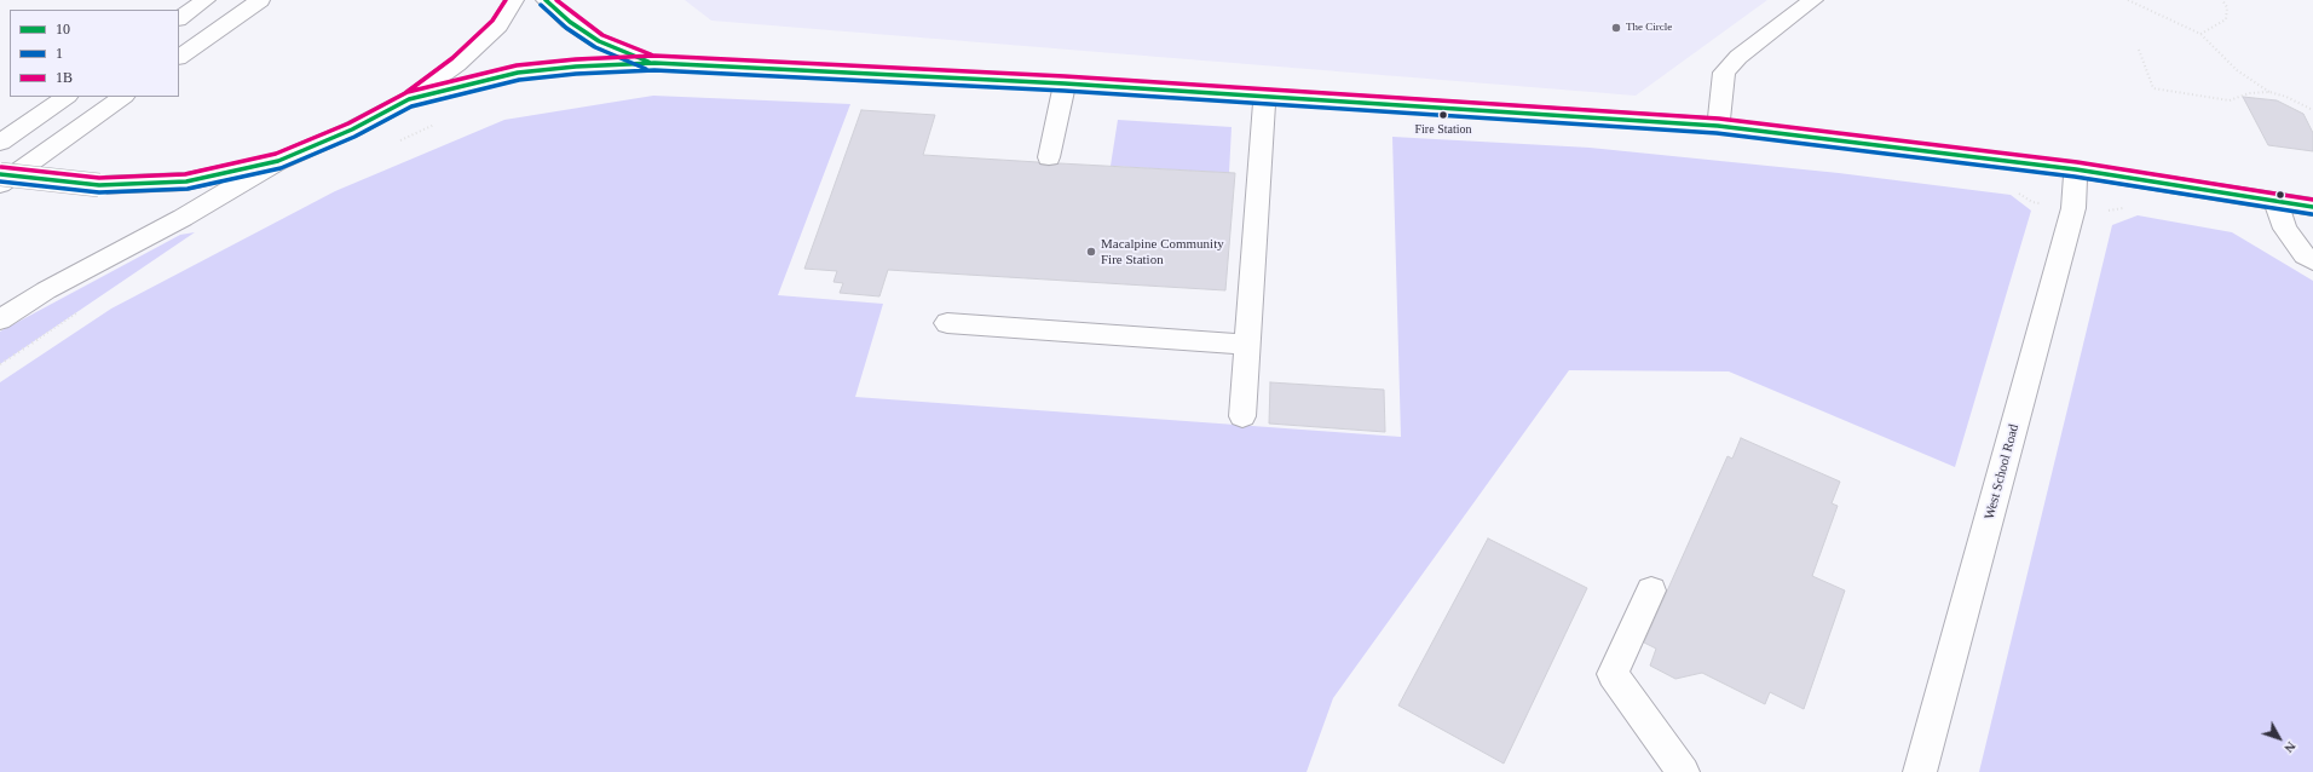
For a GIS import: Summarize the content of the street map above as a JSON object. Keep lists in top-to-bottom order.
{
  "streets": {
    "main road": ["West School Road"]
  },
  "places": ["The Circle", "Fire Station", "Macalpine Community Fire Station"],
  "lines": ["transit line 10", "transit line 1B", "transit line 1"],
  "legend": ["10", "1", "1B"],
  "north": "bottom right"
}
